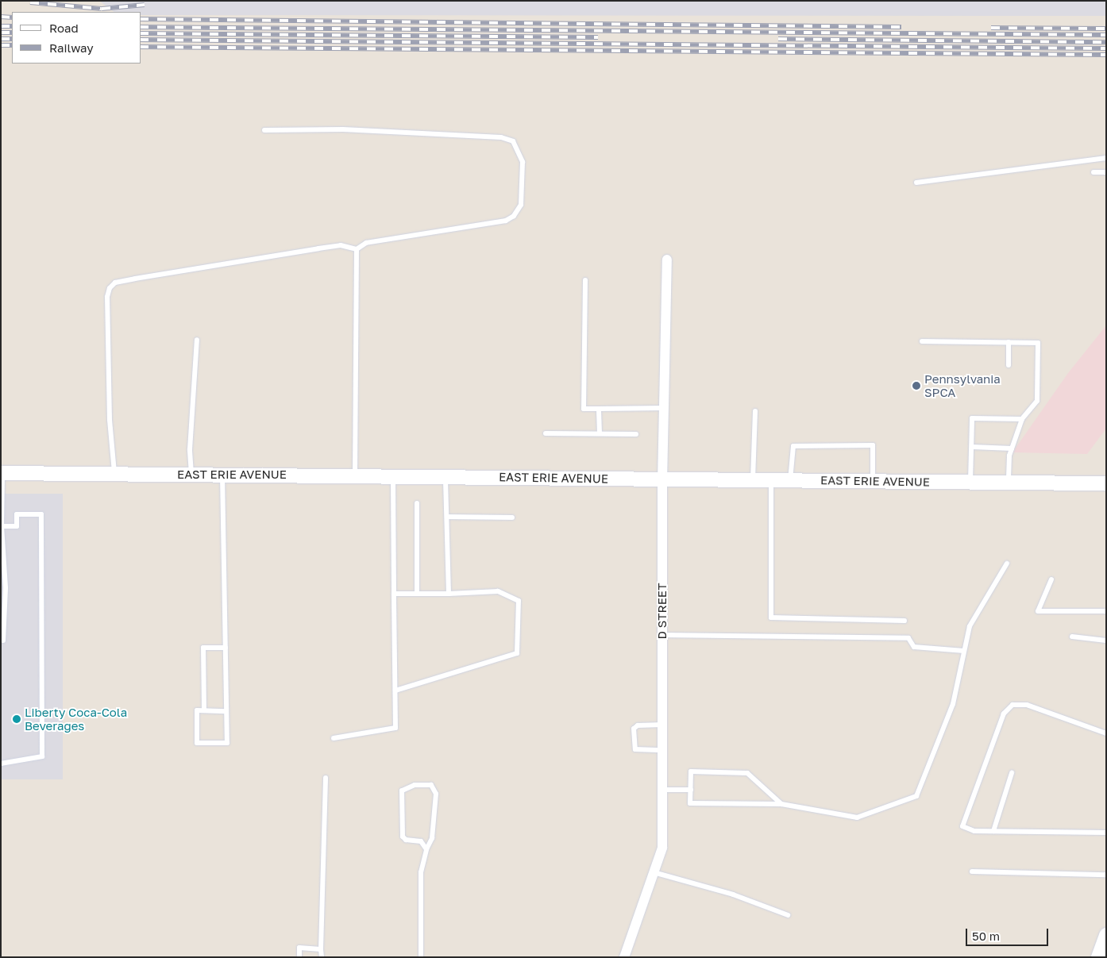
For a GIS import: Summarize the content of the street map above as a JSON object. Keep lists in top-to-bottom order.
{
  "streets": {
    "main road": ["EAST ERIE AVENUE"],
    "street": ["D STREET"]
  },
  "crossings": [
    ["EAST ERIE AVENUE", "D STREET"]
  ],
  "places": ["Pennsylvania SPCA", "Liberty Coca-Cola Beverages"],
  "legend": ["Road", "Railway"],
  "scale_bar": "50 m"
}
